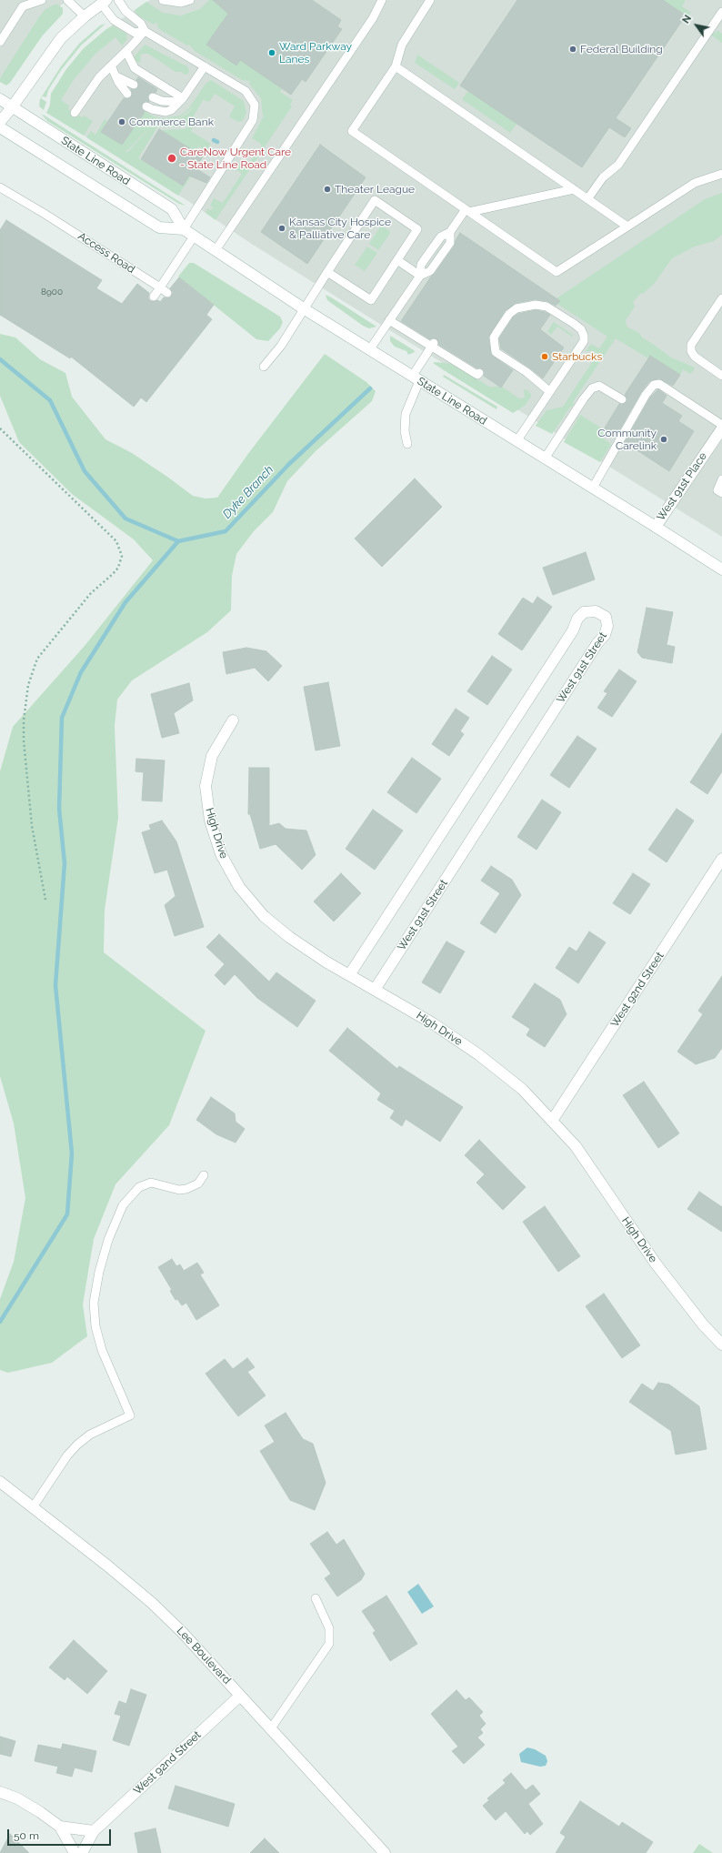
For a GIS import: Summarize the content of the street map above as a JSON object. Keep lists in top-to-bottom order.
{
  "streets": {
    "street": [
      "State Line Road",
      "West 91st Place",
      "West 91st Street",
      "High Drive",
      "West 92nd Street",
      "Lee Boulevard"
    ],
    "lane": ["Access Road"]
  },
  "crossings": [
    ["State Line Road", "West 91st Place"],
    ["West 91st Street", "High Drive"],
    ["High Drive", "West 92nd Street"],
    ["West 92nd Street", "Lee Boulevard"]
  ],
  "water": ["Dyke Branch"],
  "places": [
    "Federal Building",
    "Ward Parkway Lanes",
    "Commerce Bank",
    "CareNow Urgent Care - State Line Road",
    "Theater League",
    "Kansas City Hospice & Palliative Care",
    "Starbucks",
    "Community Carelink"
  ],
  "house_numbers": ["8900"],
  "scale_bar": "50 m",
  "north": "top left"
}
